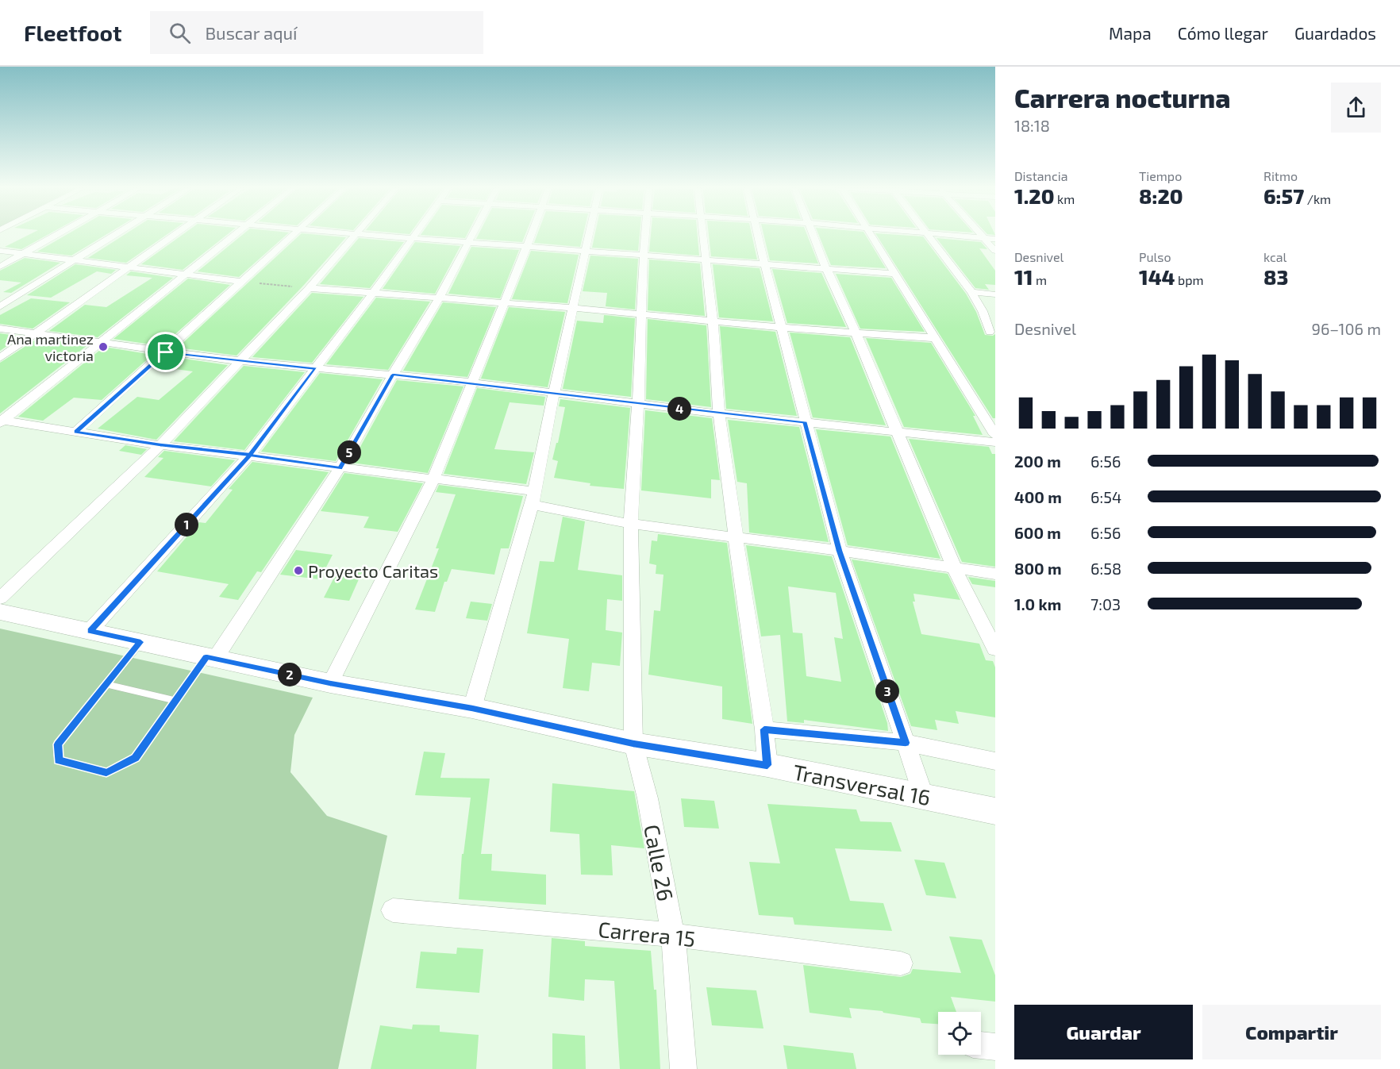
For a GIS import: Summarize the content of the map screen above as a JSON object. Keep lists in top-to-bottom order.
{
  "streets": {
    "main road": ["Transversal 16"],
    "street": ["Calle 26", "Carrera 15"]
  },
  "crossings": [
    ["Transversal 16", "Calle 26"],
    ["Calle 26", "Carrera 15"]
  ],
  "places": ["Ana martinez victoria", "Proyecto Caritas"],
  "page": {
    "header": "Fleetfoot",
    "search": "Buscar aquí",
    "nav": ["Mapa", "Cómo llegar", "Guardados"],
    "heading": ["Carrera nocturna", "18:18"],
    "stats": [
      ["Distancia", "1.20 km"],
      ["Tiempo", "8:20"],
      ["Ritmo", "6:57 /km"],
      ["Desnivel", "11 m"],
      ["Pulso", "144 bpm"],
      ["kcal", "83"]
    ],
    "chart": ["Desnivel", "96–106 m"],
    "pins": [
      "4",
      "5",
      "1",
      "2",
      "3"
    ],
    "list": [
      {
        "name": "200 m",
        "note": "6:56"
      },
      {
        "name": "400 m",
        "note": "6:54"
      },
      {
        "name": "600 m",
        "note": "6:56"
      },
      {
        "name": "800 m",
        "note": "6:58"
      },
      {
        "name": "1.0 km",
        "note": "7:03"
      }
    ],
    "buttons": ["Guardar", "Compartir"]
  }
}
